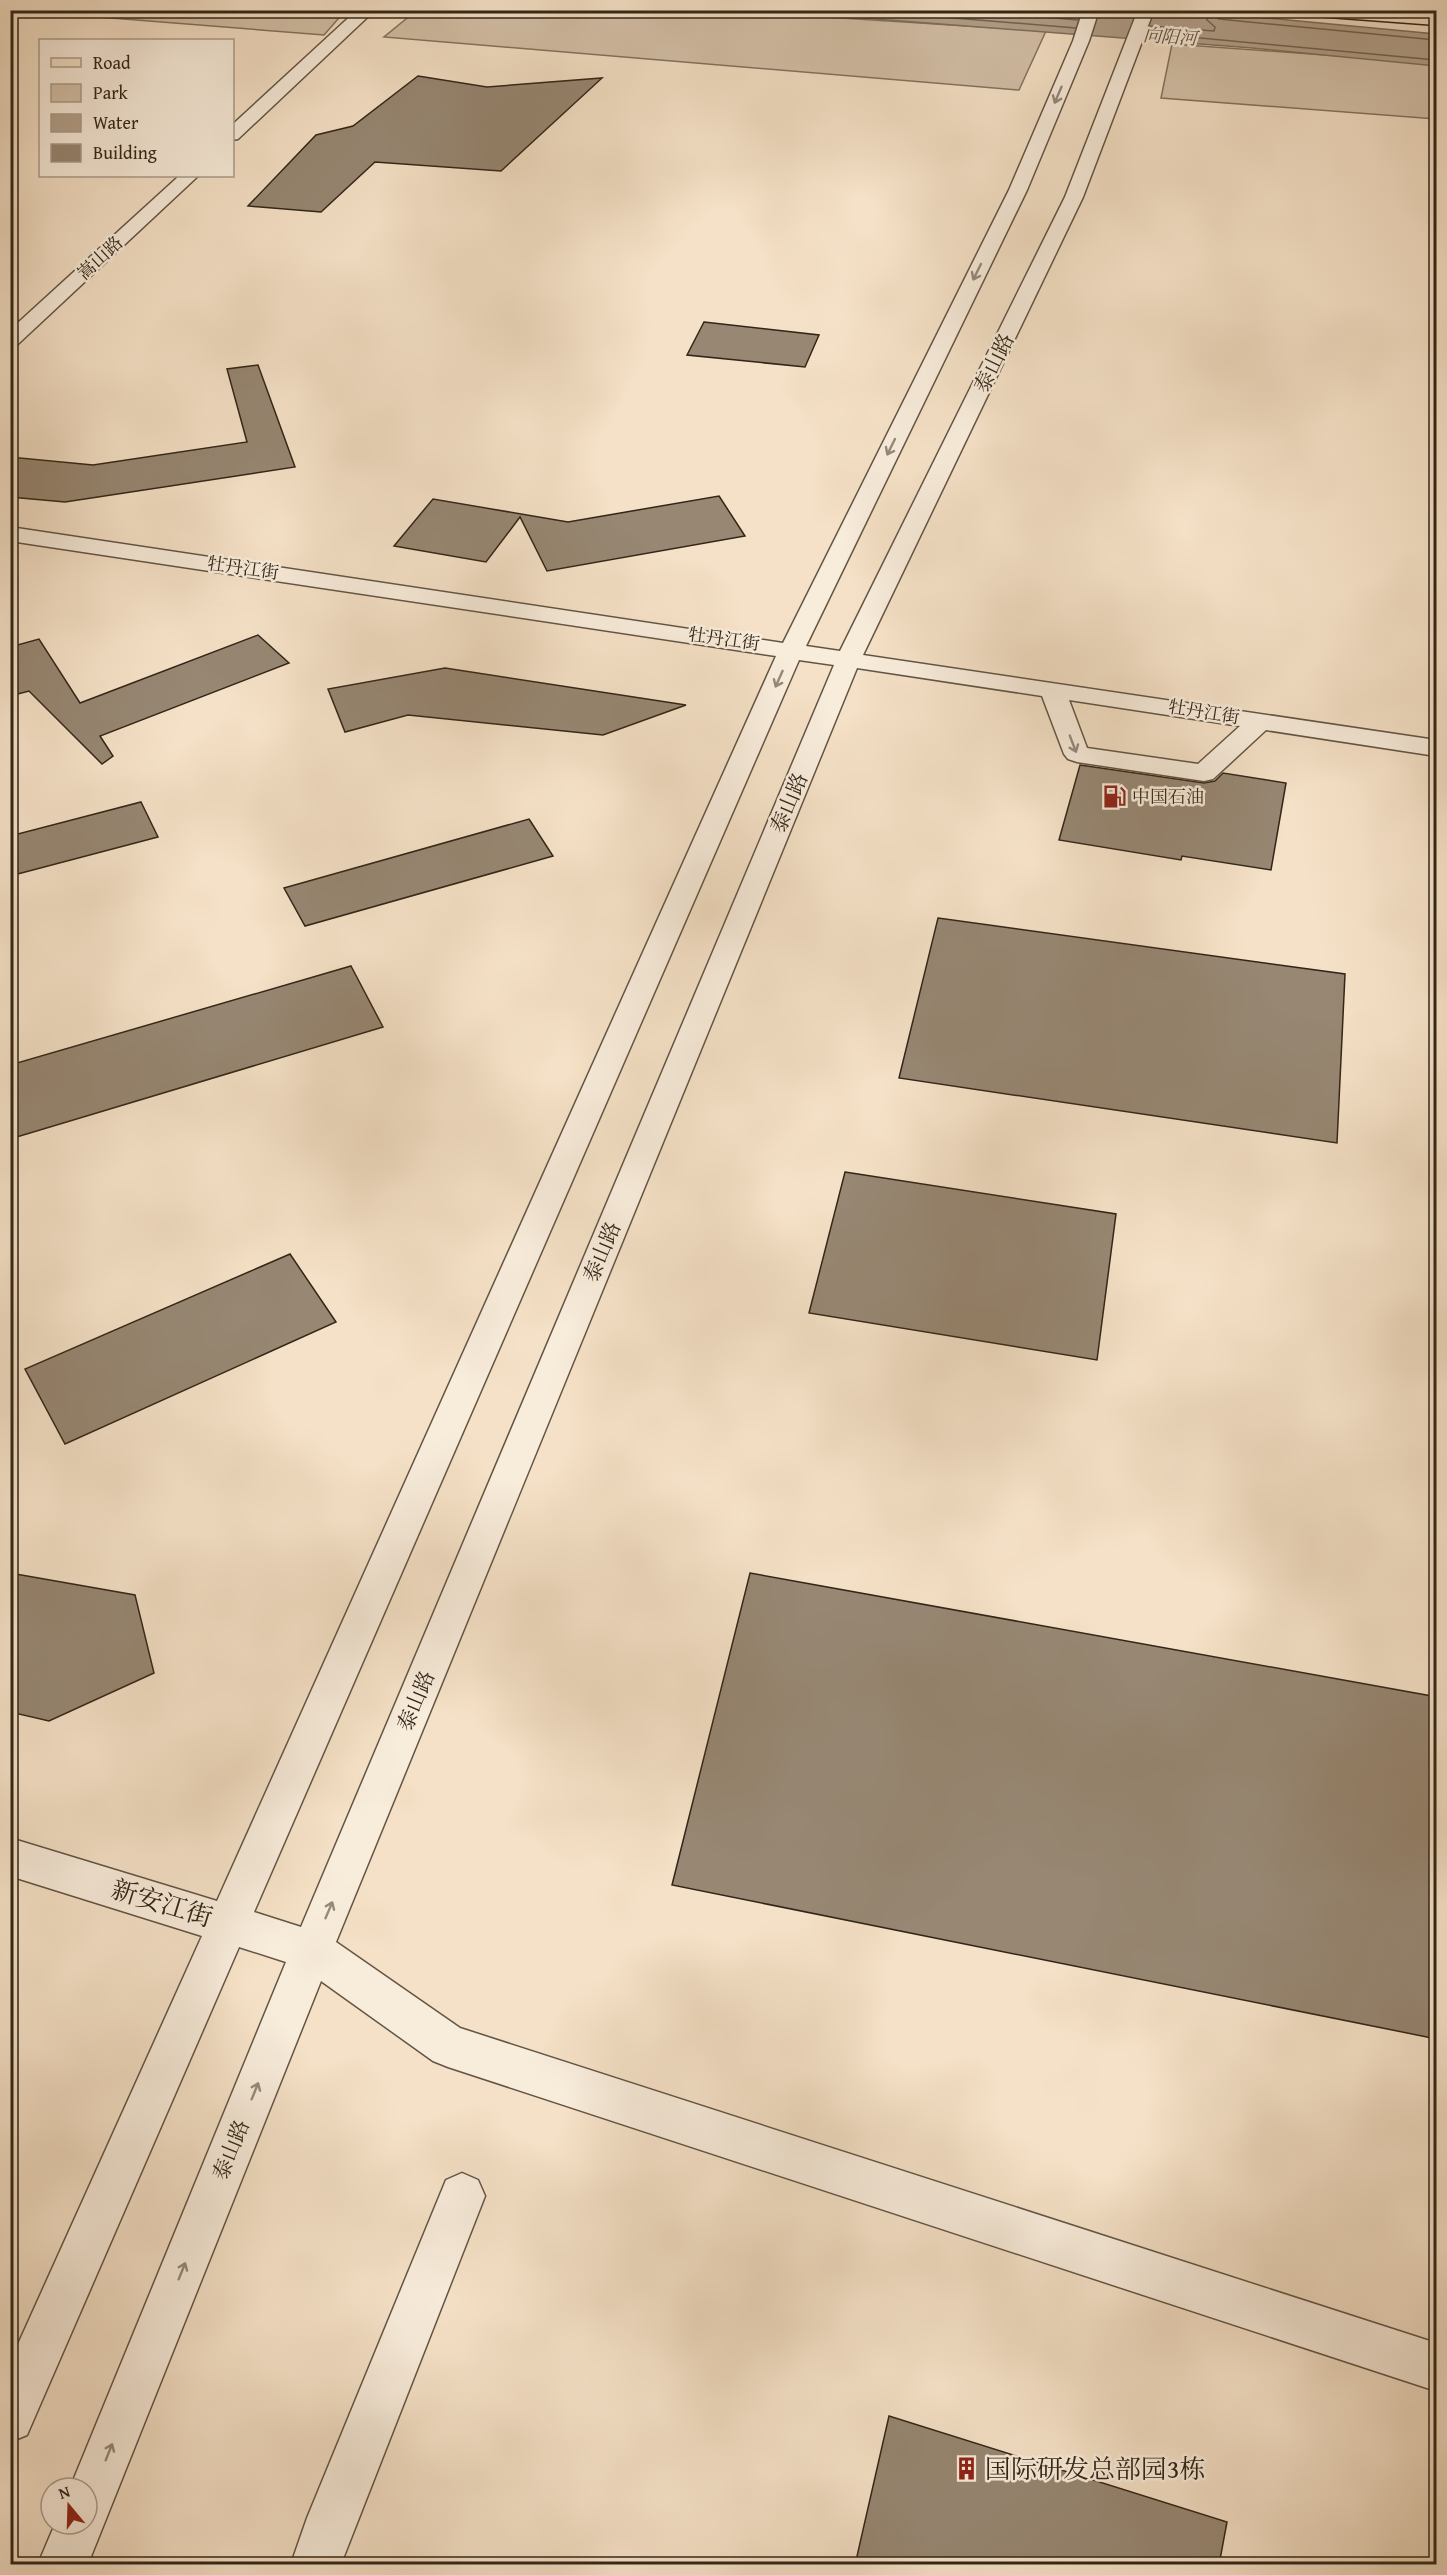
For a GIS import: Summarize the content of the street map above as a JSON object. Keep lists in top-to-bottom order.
{
  "streets": {
    "street": [
      "嵩山路",
      "泰山路",
      "牡丹江街",
      "新安江街"
    ]
  },
  "crossings": [
    ["泰山路", "牡丹江街"],
    ["泰山路", "新安江街"]
  ],
  "water": ["向阳河"],
  "places": {
    "fuel station": ["中国石油"],
    "building": ["国际研发总部园3栋"]
  },
  "legend": [
    "Road",
    "Park",
    "Water",
    "Building"
  ],
  "north": "top"
}
